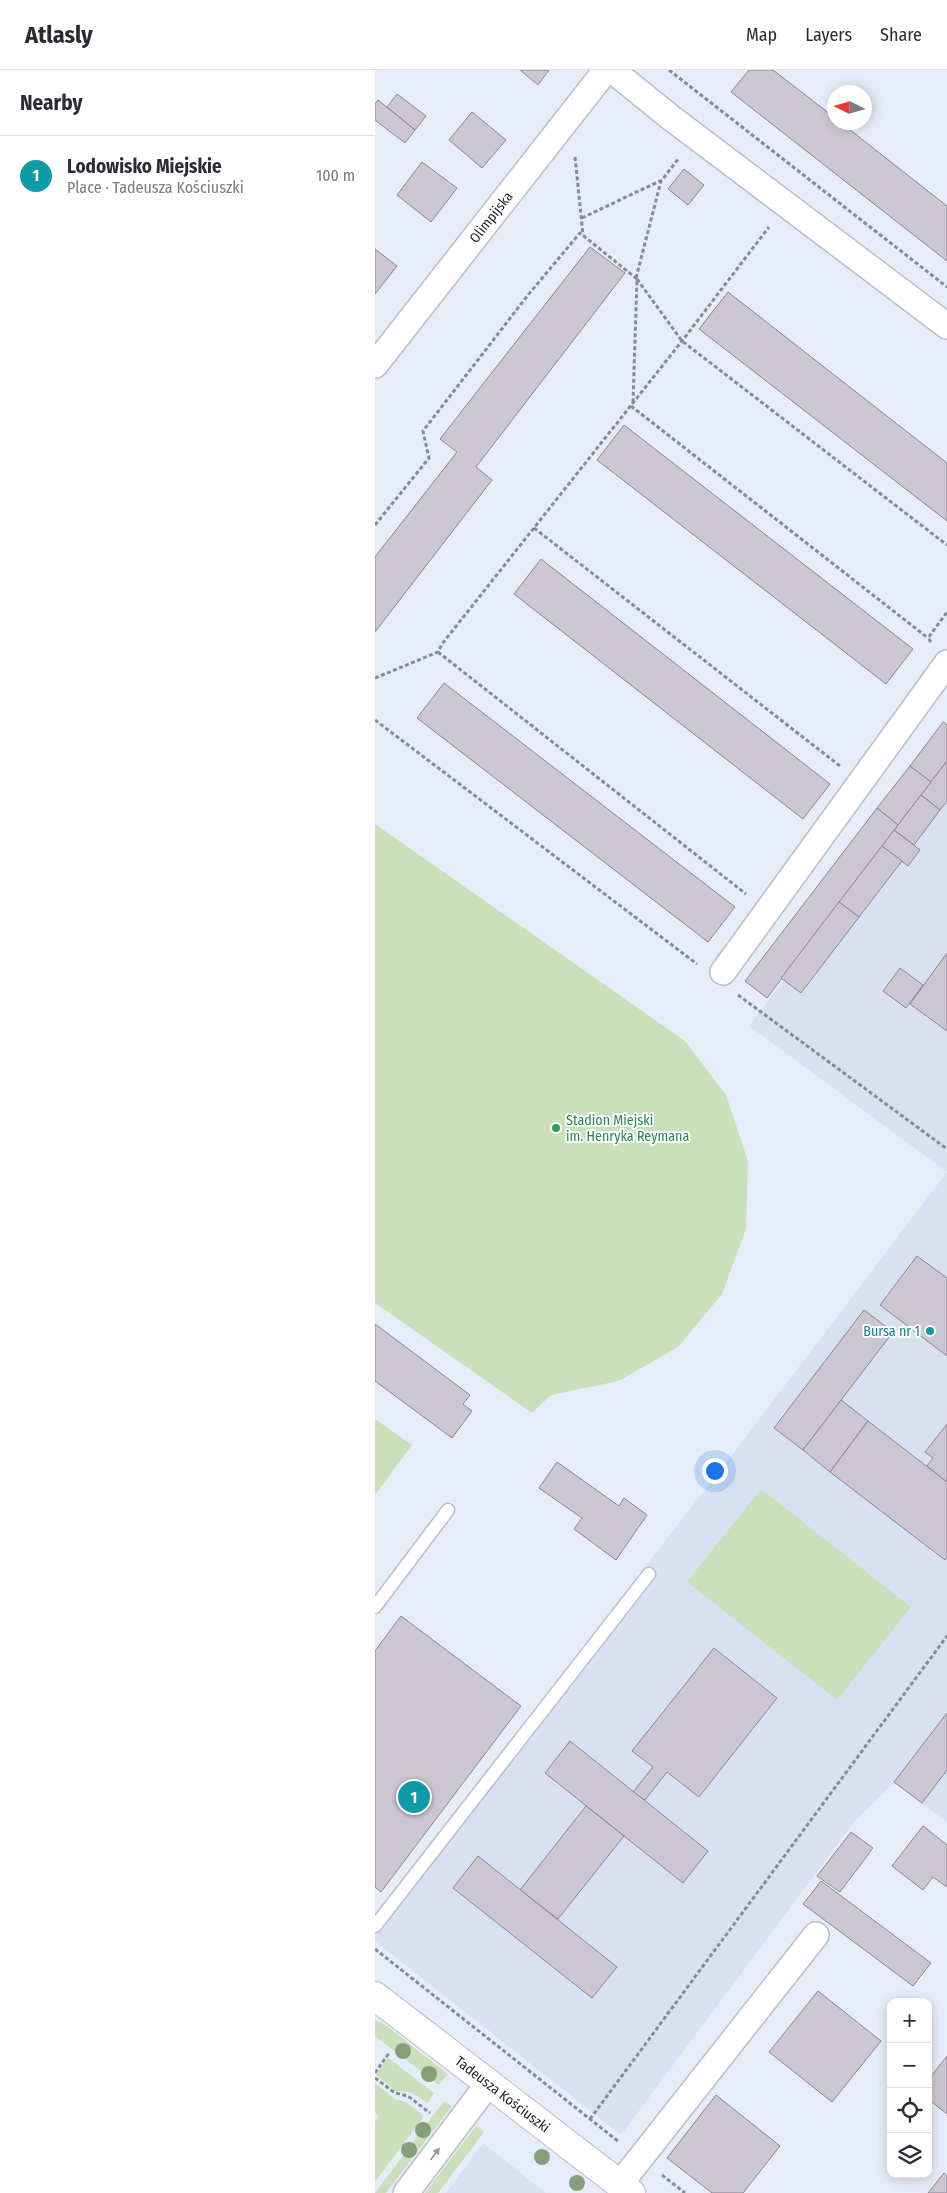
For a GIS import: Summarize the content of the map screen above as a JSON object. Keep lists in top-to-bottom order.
{
  "streets": {
    "street": ["Olimpijska", "Tadeusza Kościuszki"]
  },
  "places": ["Stadion Miejski im. Henryka Reymana", "Bursa nr 1"],
  "north": "left",
  "page": {
    "header": "Atlasly",
    "nav": ["Map", "Layers", "Share"],
    "heading": "Nearby",
    "list": [
      {
        "mark": "1",
        "name": "Lodowisko Miejskie",
        "note": "Place · Tadeusza Kościuszki",
        "value": "100 m"
      }
    ],
    "pins": "1",
    "map_buttons": ["+", "−"]
  }
}
